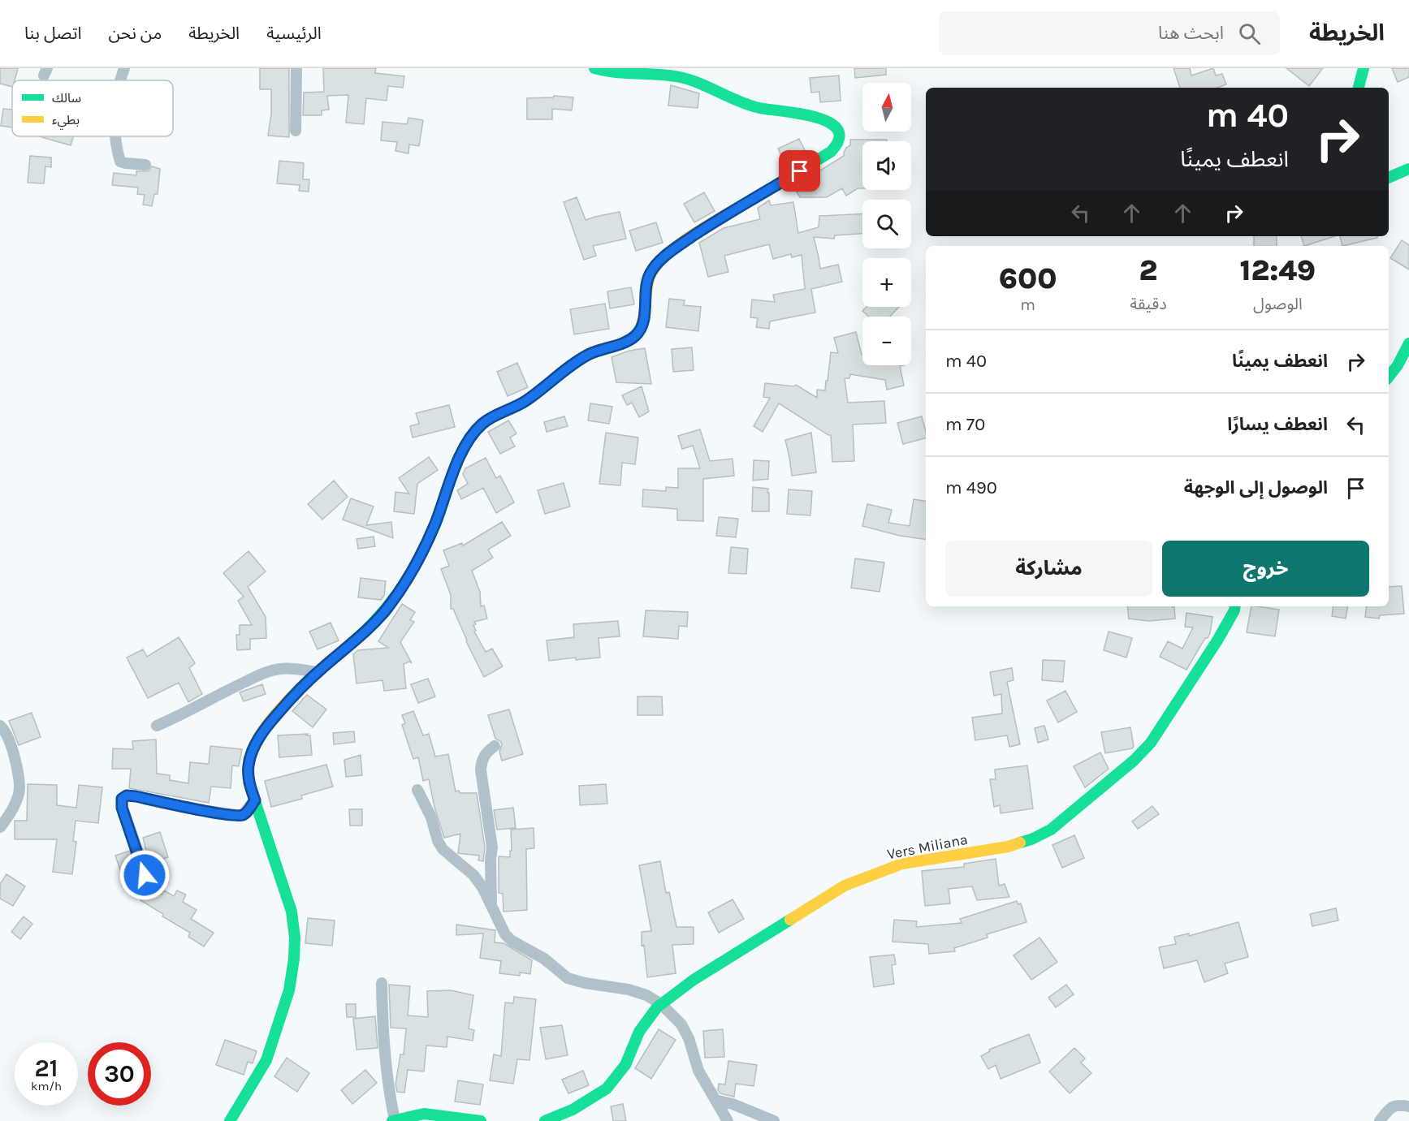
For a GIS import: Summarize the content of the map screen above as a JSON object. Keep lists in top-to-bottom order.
{
  "streets": {
    "main road": ["Vers Miliana"]
  },
  "legend": ["سالك", "بطيء"],
  "north": "top",
  "page": {
    "header": "الخريطة",
    "search": "ابحث هنا",
    "nav": [
      "الرئيسية",
      "الخريطة",
      "من نحن",
      "اتصل بنا"
    ],
    "map_buttons": ["+", "−"],
    "turn": ["40 m", "انعطف يمينًا"],
    "eta": [
      "12:49",
      "الوصول",
      "2",
      "دقيقة",
      "600",
      "m"
    ],
    "list": [
      {
        "name": "انعطف يمينًا",
        "value": "40 m"
      },
      {
        "name": "انعطف يسارًا",
        "value": "70 m"
      },
      {
        "name": "الوصول إلى الوجهة",
        "value": "490 m"
      }
    ],
    "buttons": ["خروج", "مشاركة"],
    "speed": "21 km/h",
    "limit": "30"
  }
}
